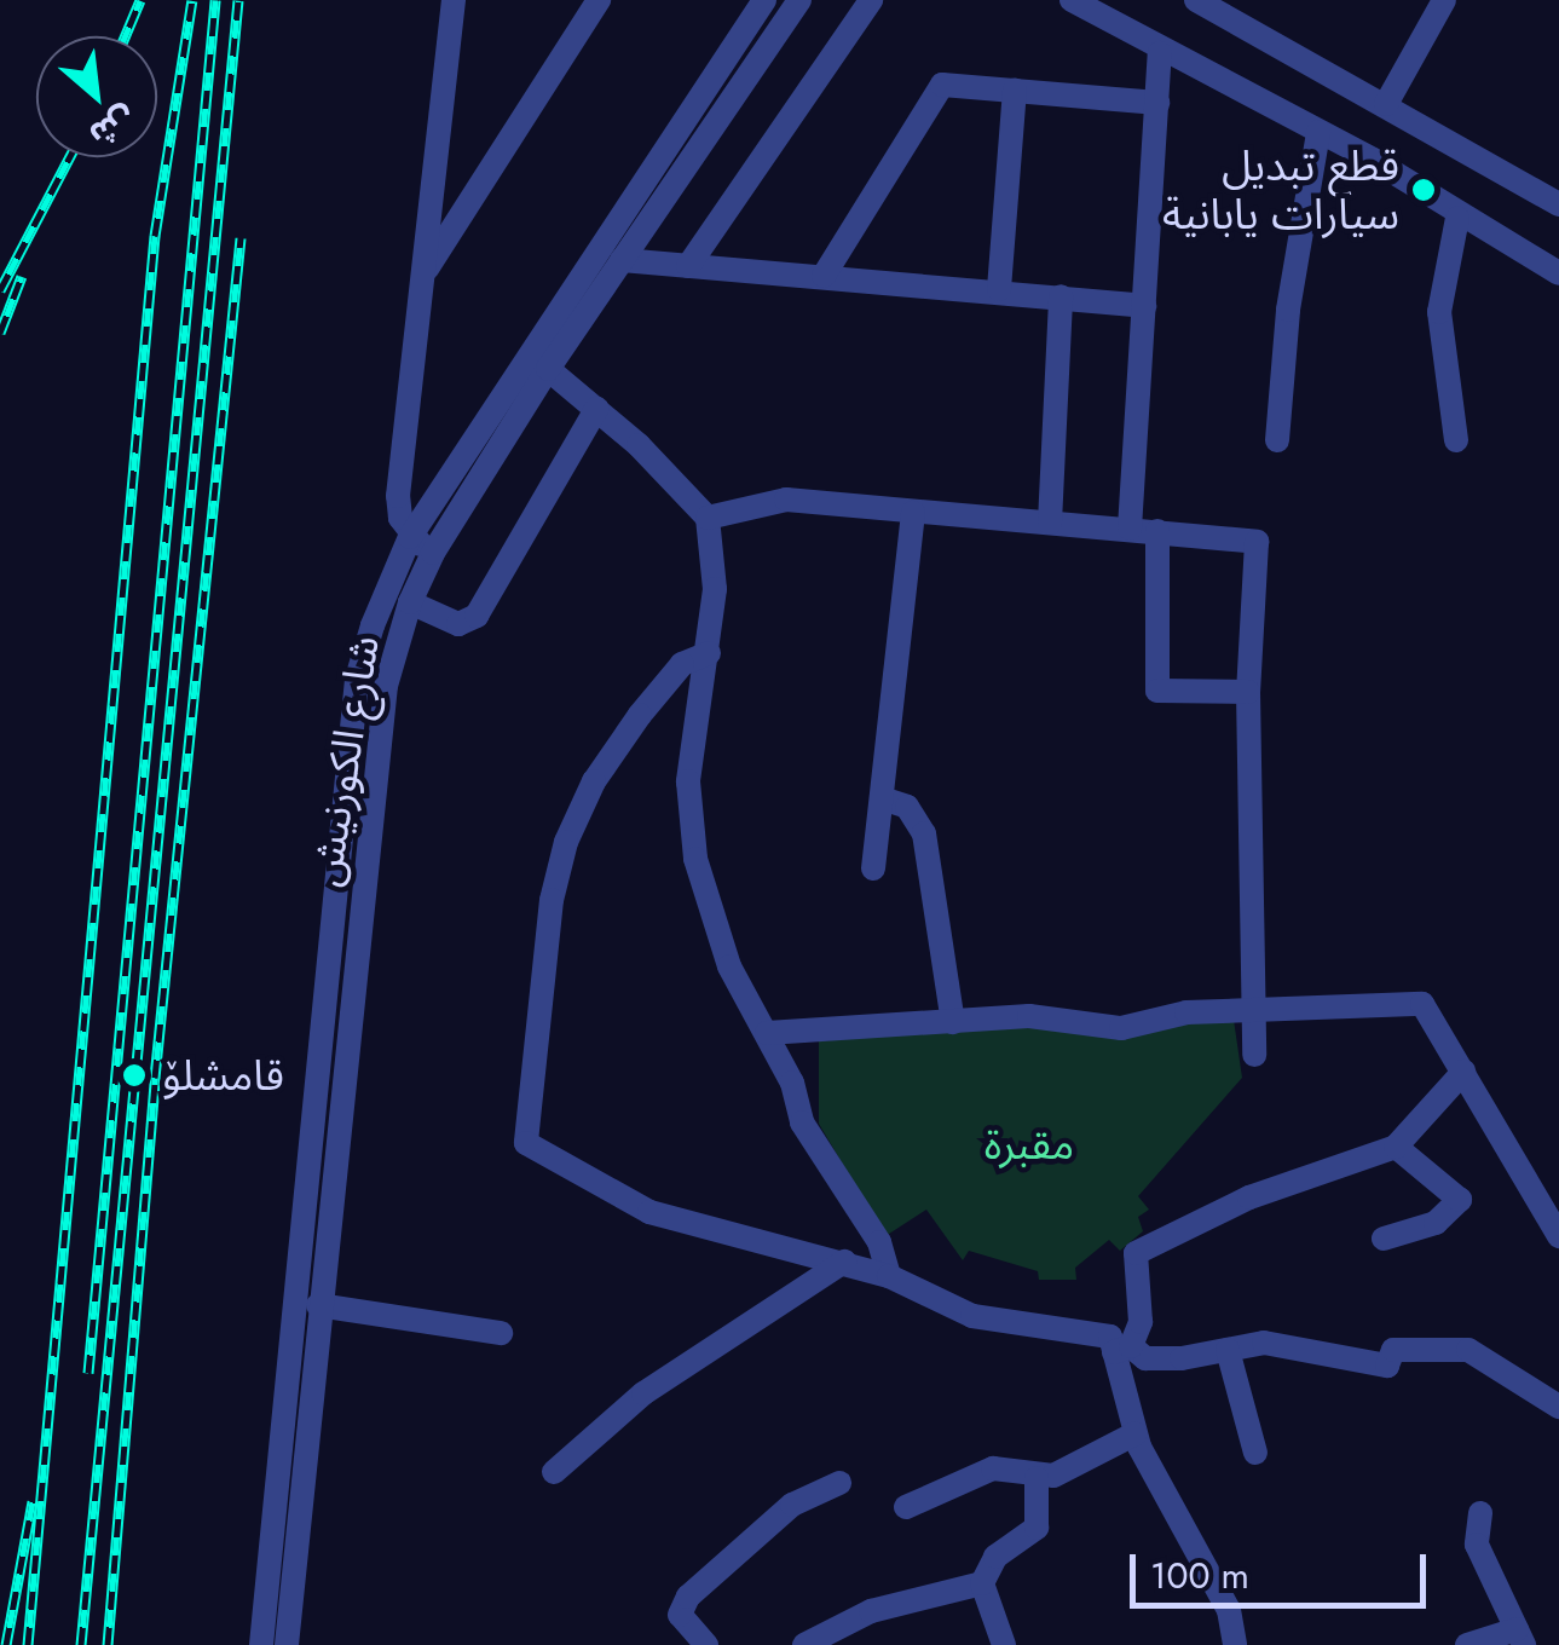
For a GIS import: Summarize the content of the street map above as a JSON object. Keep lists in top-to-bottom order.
{
  "streets": {
    "street": ["شارع الكورنيش"]
  },
  "parks": ["مقبرة"],
  "places": ["قطع تبديل سيارات يابانية", "قامشلۆ"],
  "scale_bar": "100 m",
  "north": "bottom right"
}
